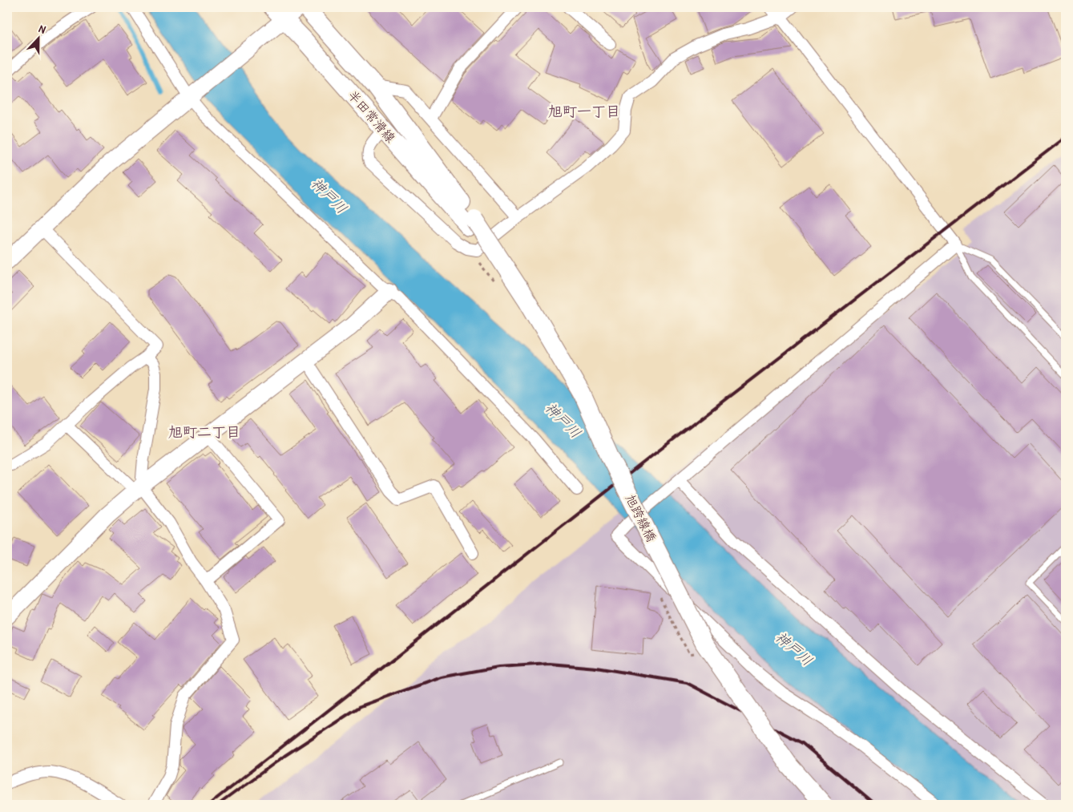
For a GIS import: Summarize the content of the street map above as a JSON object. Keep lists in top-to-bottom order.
{
  "streets": {
    "main road": ["半田常滑線", "旭跨線橋"]
  },
  "crossings": [
    ["半田常滑線", "旭跨線橋"]
  ],
  "districts": ["旭町一丁目", "旭町二丁目"],
  "water": ["神戸川"],
  "north": "top"
}
